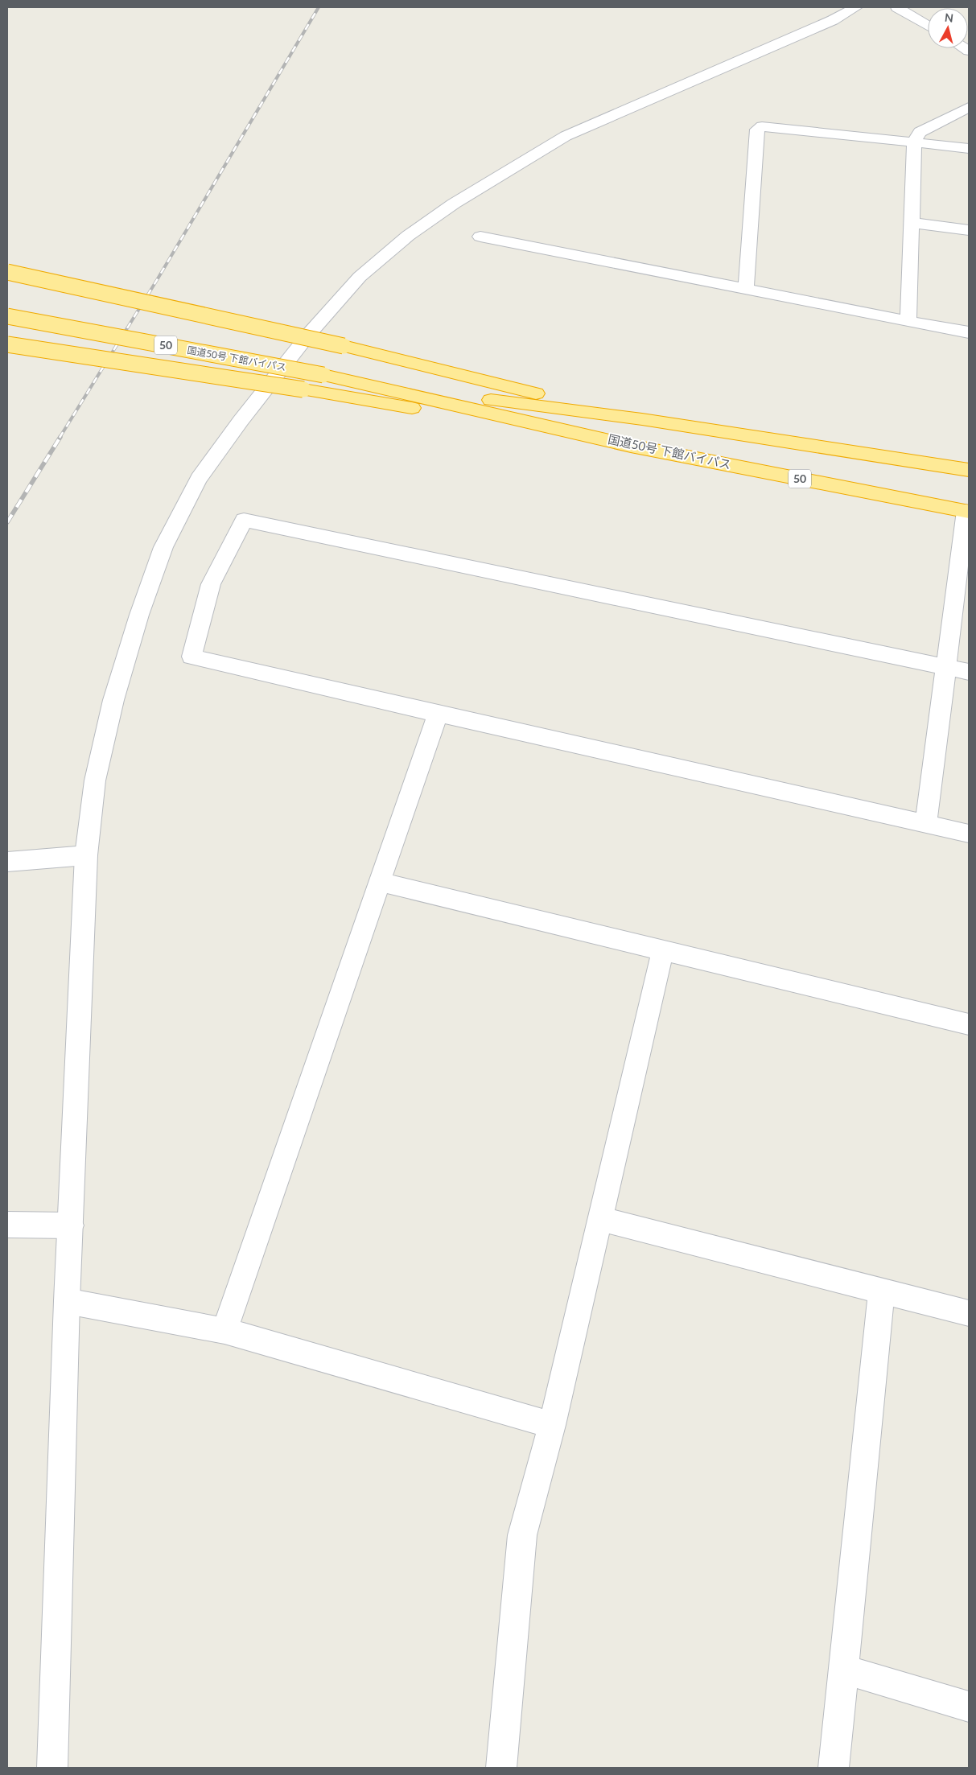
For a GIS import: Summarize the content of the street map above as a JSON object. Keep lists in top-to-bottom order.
{
  "streets": {
    "highway": ["50", "国道50号 下館バイパス"]
  },
  "north": "top"
}
